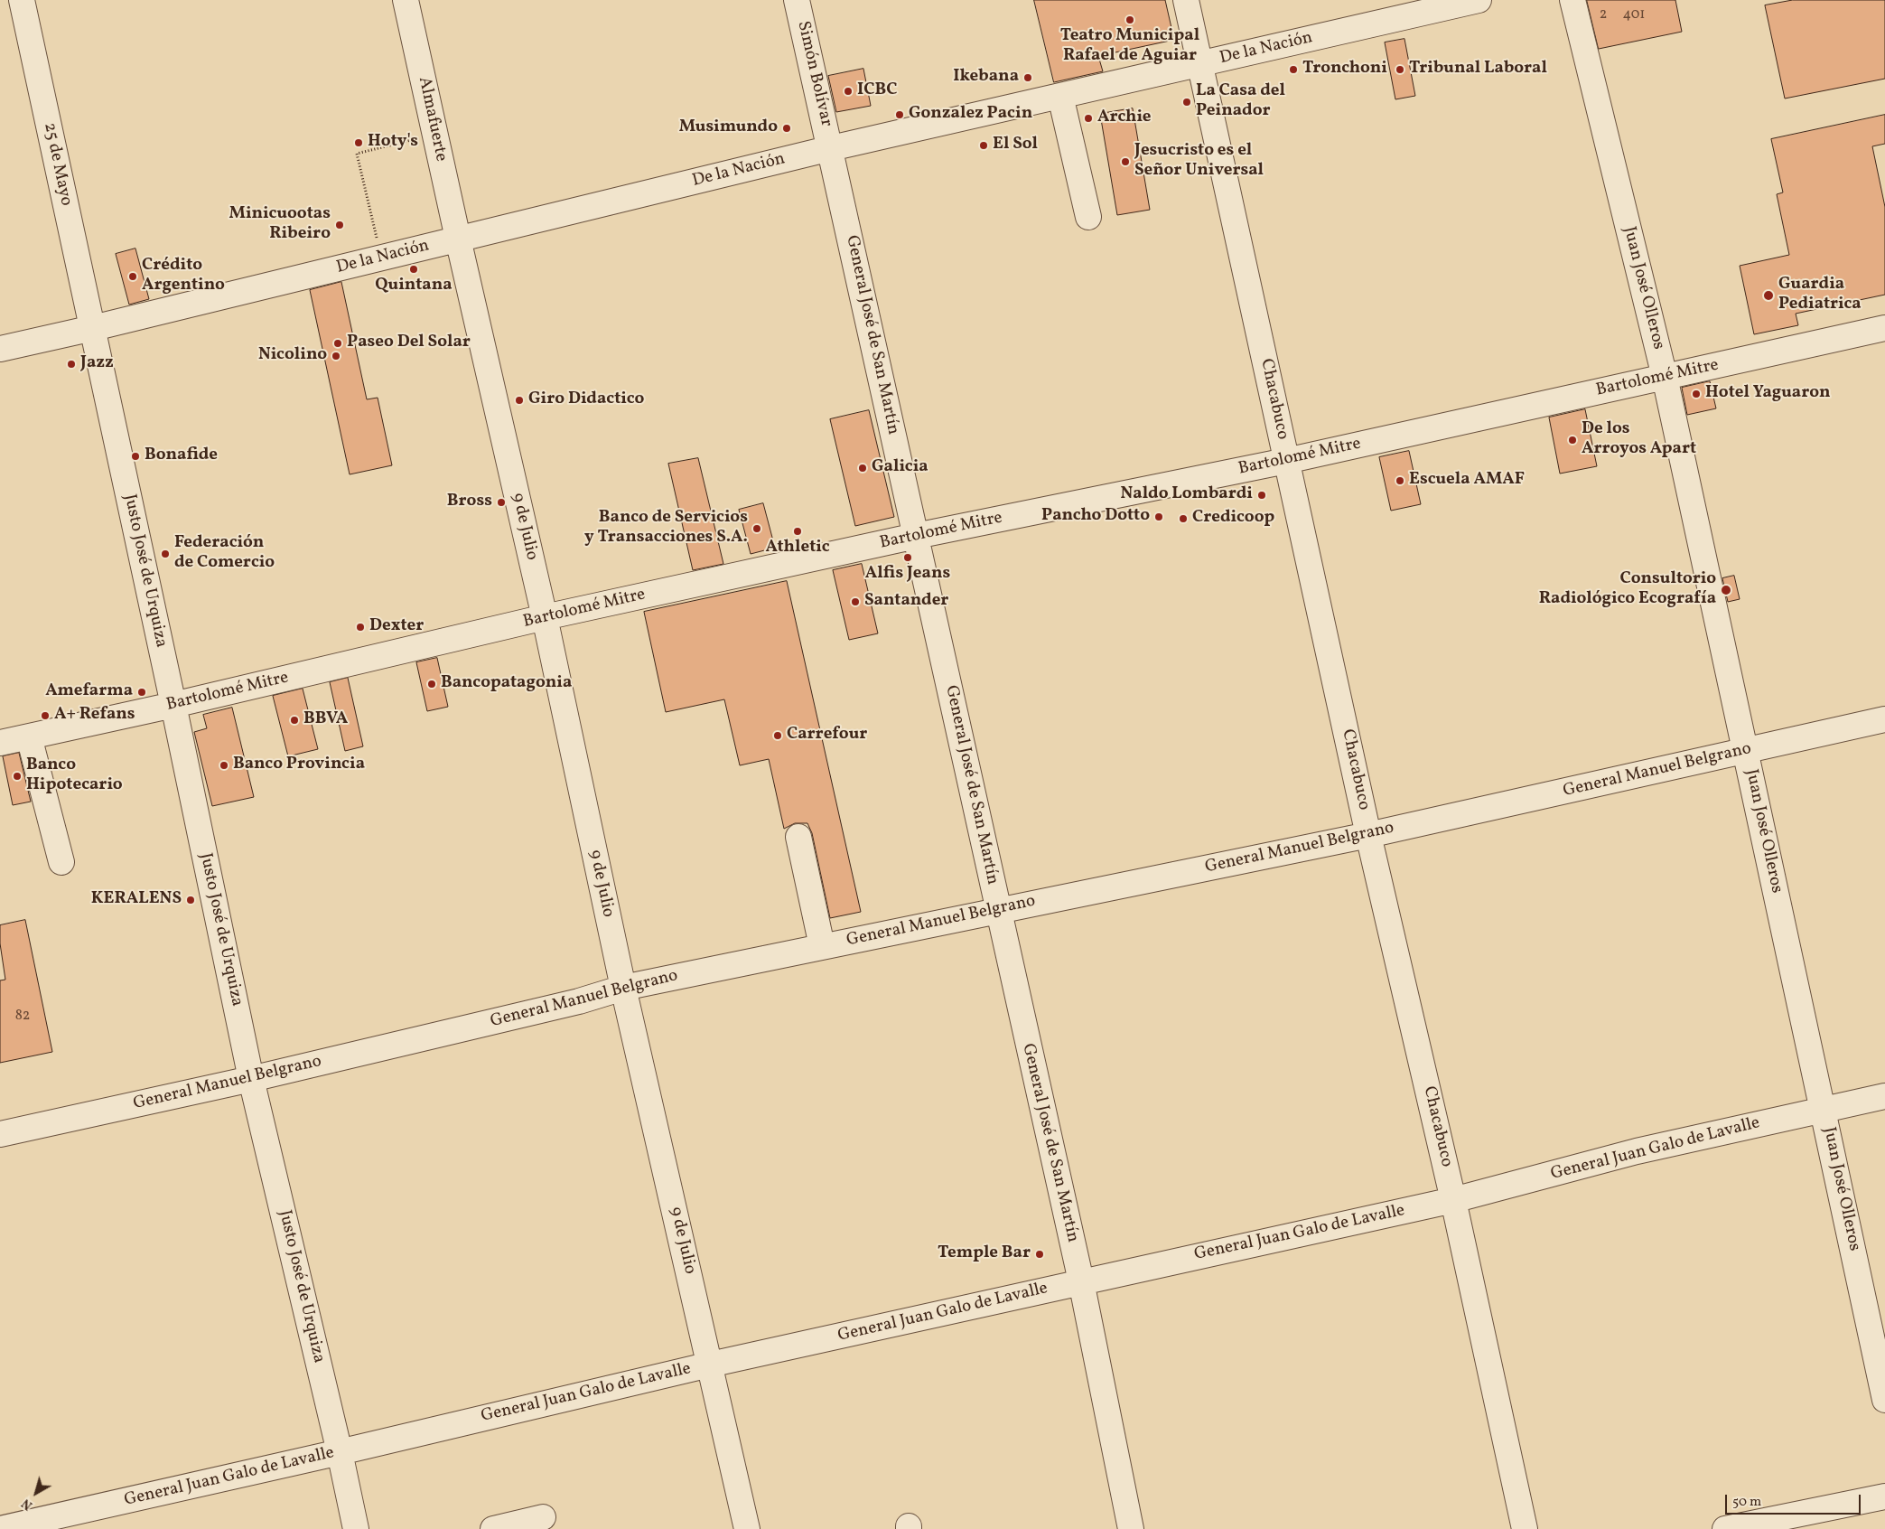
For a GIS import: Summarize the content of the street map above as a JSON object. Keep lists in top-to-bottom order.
{
  "streets": {
    "street": [
      "De la Nación",
      "Simón Bolívar",
      "Almafuerte",
      "25 de Mayo",
      "Juan José Olleros",
      "General José de San Martín",
      "Bartolomé Mitre",
      "Chacabuco",
      "9 de Julio",
      "Justo José de Urquiza",
      "General Manuel Belgrano",
      "General Juan Galo de Lavalle"
    ]
  },
  "crossings": [
    ["De la Nación", "Simón Bolívar"],
    ["De la Nación", "Almafuerte"],
    ["De la Nación", "25 de Mayo"],
    ["De la Nación", "General José de San Martín"],
    ["De la Nación", "Chacabuco"],
    ["De la Nación", "9 de Julio"],
    ["De la Nación", "Justo José de Urquiza"],
    ["Simón Bolívar", "General José de San Martín"],
    ["Almafuerte", "9 de Julio"],
    ["25 de Mayo", "Justo José de Urquiza"],
    ["Juan José Olleros", "Bartolomé Mitre"],
    ["Juan José Olleros", "General Manuel Belgrano"],
    ["Juan José Olleros", "General Juan Galo de Lavalle"],
    ["General José de San Martín", "Bartolomé Mitre"],
    ["General José de San Martín", "General Manuel Belgrano"],
    ["General José de San Martín", "General Juan Galo de Lavalle"],
    ["Bartolomé Mitre", "Chacabuco"],
    ["Bartolomé Mitre", "9 de Julio"],
    ["Bartolomé Mitre", "Justo José de Urquiza"],
    ["Chacabuco", "General Manuel Belgrano"],
    ["Chacabuco", "General Juan Galo de Lavalle"],
    ["9 de Julio", "General Manuel Belgrano"],
    ["9 de Julio", "General Juan Galo de Lavalle"],
    ["Justo José de Urquiza", "General Manuel Belgrano"],
    ["Justo José de Urquiza", "General Juan Galo de Lavalle"]
  ],
  "places": [
    "Teatro Municipal Rafael de Aguiar",
    "Tronchoni",
    "Tribunal Laboral",
    "Ikebana",
    "ICBC",
    "La Casa del Peinador",
    "Gonzalez Pacin",
    "Archie",
    "Musimundo",
    "Hoty's",
    "El Sol",
    "Jesucristo es el Señor Universal",
    "Minicuootas Ribeiro",
    "Quintana",
    "Crédito Argentino",
    "Guardia Pediatrica",
    "Paseo Del Solar",
    "Nicolino",
    "Jazz",
    "Hotel Yaguaron",
    "Giro Didactico",
    "De los Arroyos Apart",
    "Bonafide",
    "Galicia",
    "Escuela AMAF",
    "Naldo Lombardi",
    "Bross",
    "Pancho Dotto",
    "Credicoop",
    "Banco de Servicios y Transacciones S.A.",
    "Athletic",
    "Federación de Comercio",
    "Alfis Jeans",
    "Consultorio Radiológico Ecografía",
    "Santander",
    "Dexter",
    "Bancopatagonia",
    "Amefarma",
    "A+ Refans",
    "BBVA",
    "Carrefour",
    "Banco Provincia",
    "Banco Hipotecario",
    "KERALENS",
    "Temple Bar"
  ],
  "house_numbers": ["2", "401", "82"],
  "scale_bar": "50 m",
  "north": "bottom left"
}
